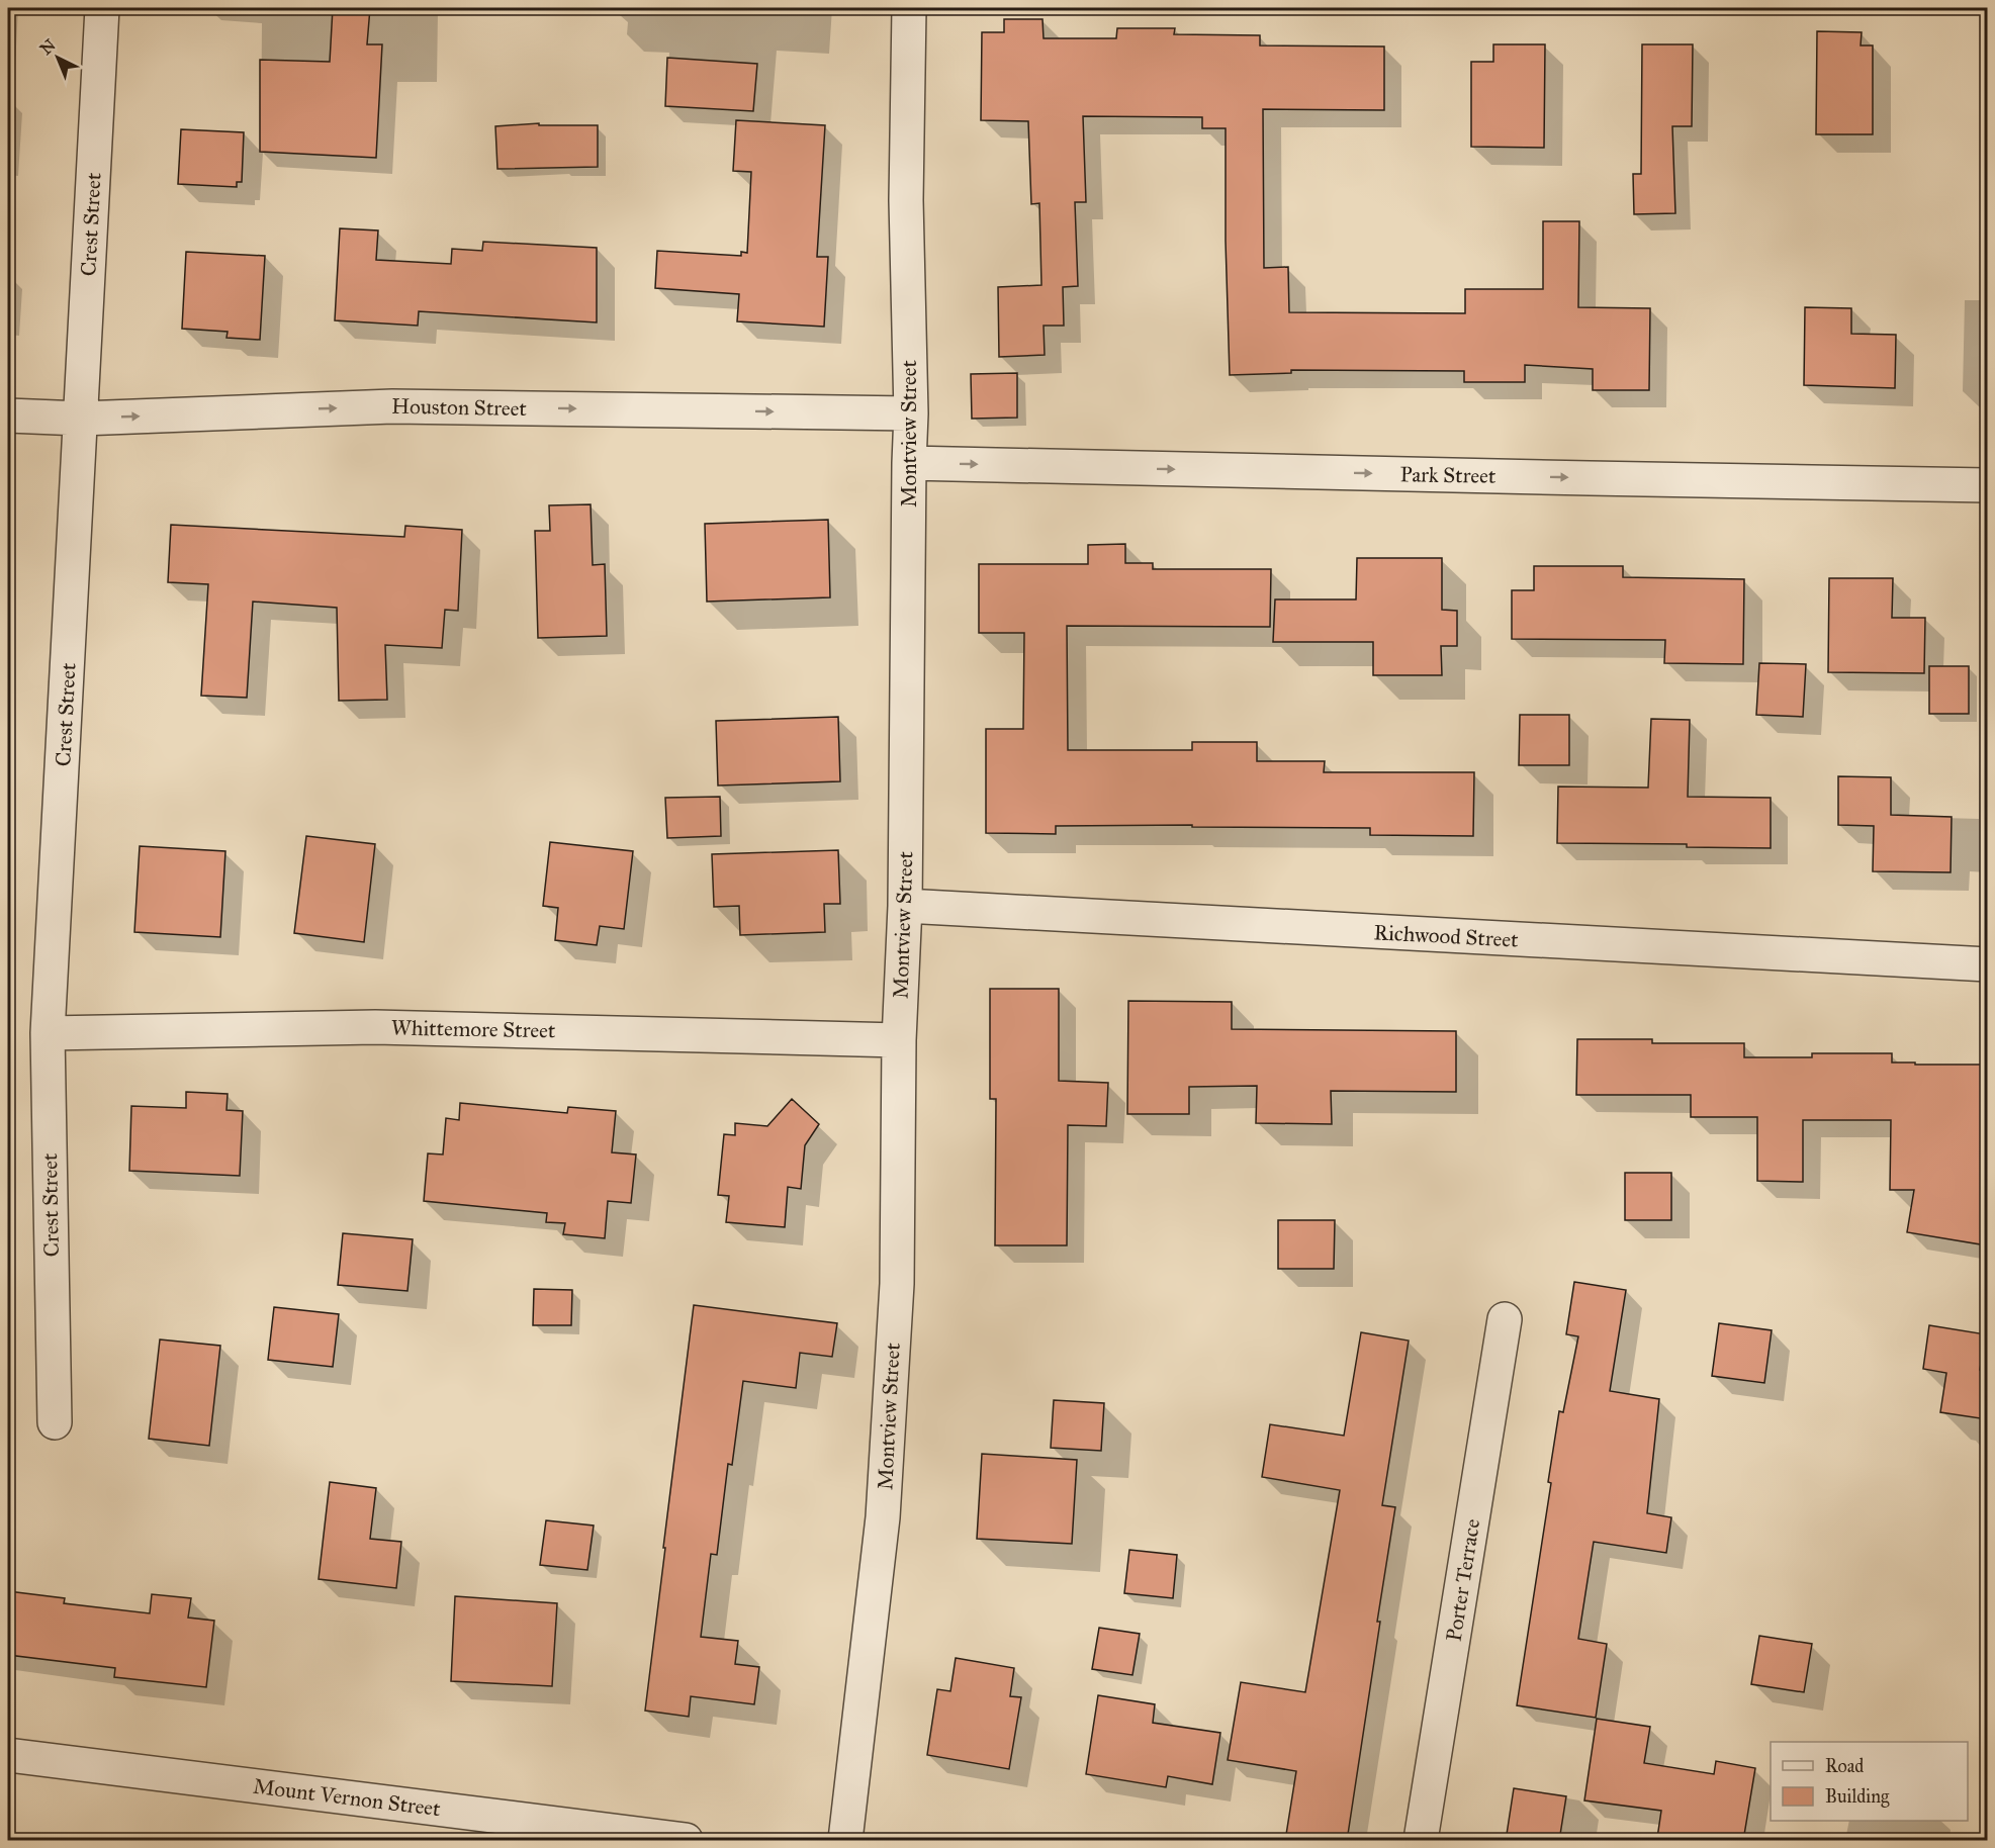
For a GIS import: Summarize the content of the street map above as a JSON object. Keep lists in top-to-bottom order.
{
  "streets": {
    "street": [
      "Crest Street",
      "Houston Street",
      "Montview Street",
      "Park Street",
      "Richwood Street",
      "Whittemore Street",
      "Porter Terrace",
      "Mount Vernon Street"
    ]
  },
  "crossings": [
    ["Crest Street", "Houston Street"],
    ["Crest Street", "Whittemore Street"],
    ["Houston Street", "Montview Street"],
    ["Montview Street", "Park Street"],
    ["Montview Street", "Richwood Street"],
    ["Montview Street", "Whittemore Street"]
  ],
  "one_way": ["Houston Street", "Park Street"],
  "legend": ["Road", "Building"],
  "north": "top left"
}
